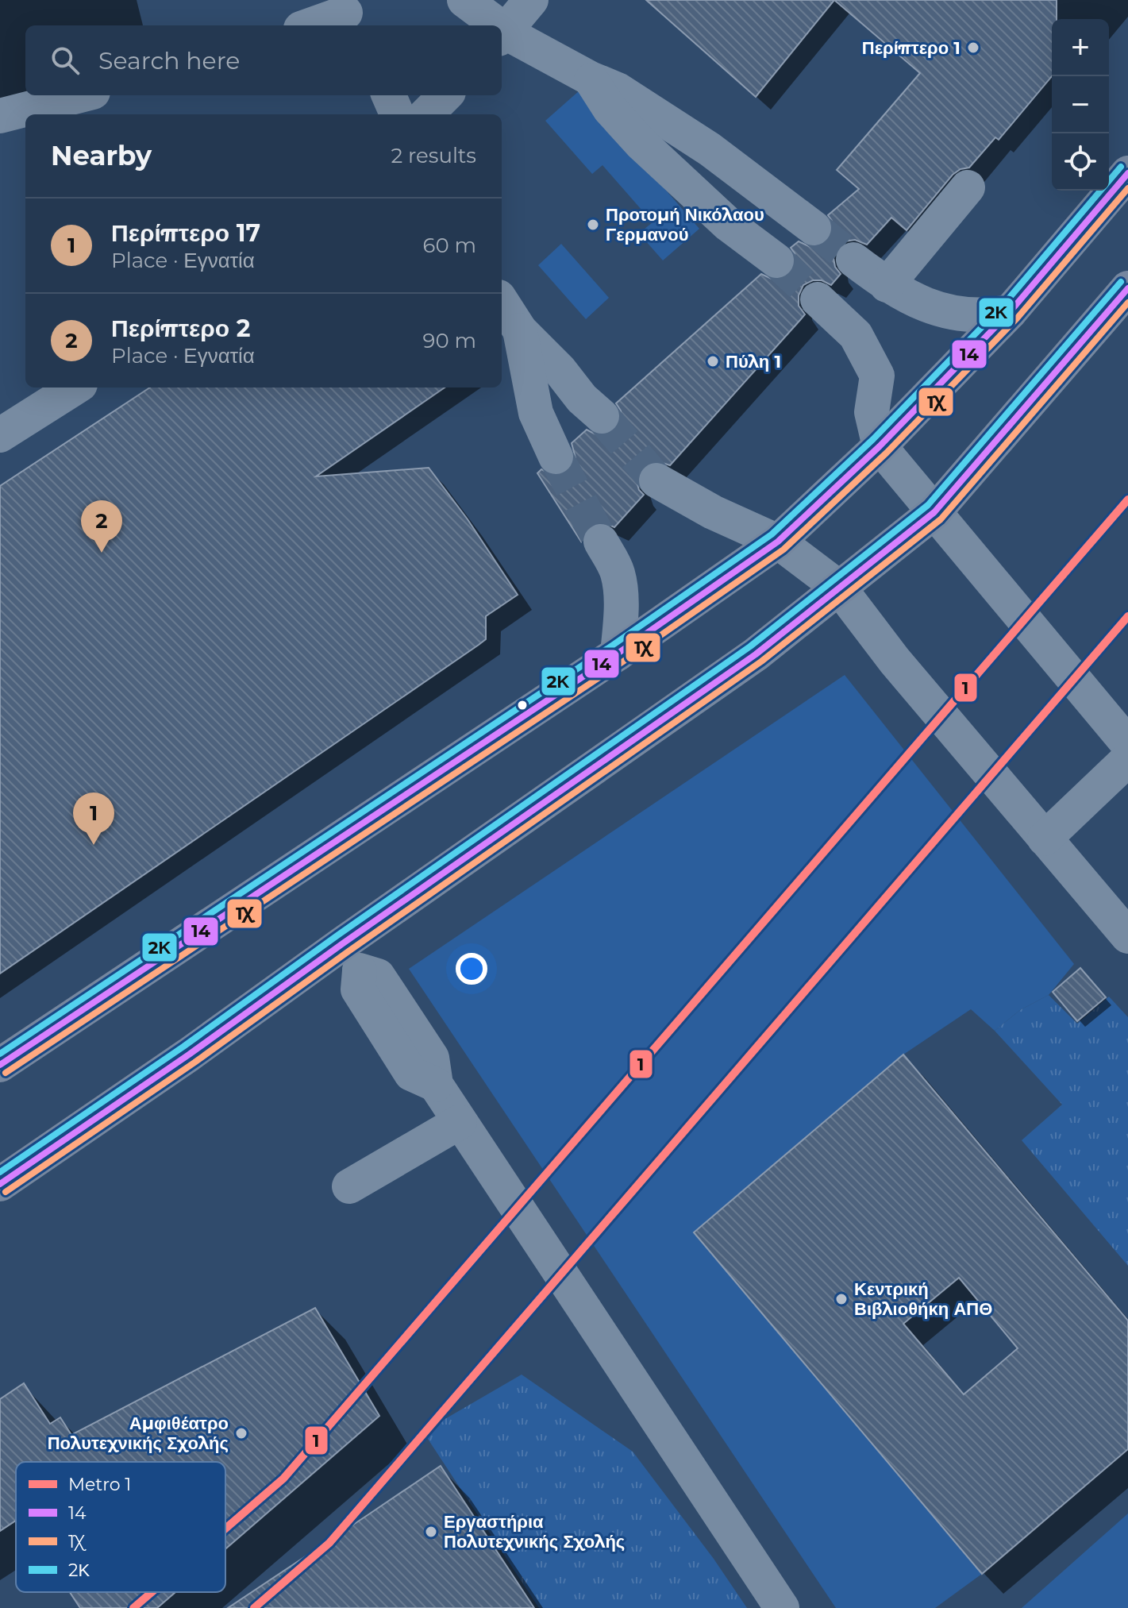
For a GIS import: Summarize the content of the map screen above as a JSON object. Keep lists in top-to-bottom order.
{
  "places": [
    "Περίπτερο 1",
    "Προτομή Νικόλαου Γερμανού",
    "Πύλη 1",
    "Κεντρική Βιβλιοθήκη ΑΠΘ",
    "Αμφιθέατρο Πολυτεχνικής Σχολής",
    "Εργαστήρια Πολυτεχνικής Σχολής"
  ],
  "lines": [
    "transit line 2Κ",
    "transit line 14",
    "transit line 1Χ",
    "metro line 1"
  ],
  "legend": [
    "Metro 1",
    "14",
    "1Χ",
    "2Κ"
  ],
  "page": {
    "map_buttons": ["+", "−"],
    "search": "Search here",
    "heading": ["Nearby", "2 results"],
    "list": [
      {
        "mark": "1",
        "name": "Περίπτερο 17",
        "note": "Place · Εγνατία",
        "value": "60 m"
      },
      {
        "mark": "2",
        "name": "Περίπτερο 2",
        "note": "Place · Εγνατία",
        "value": "90 m"
      }
    ],
    "pins": ["2", "1"]
  }
}
